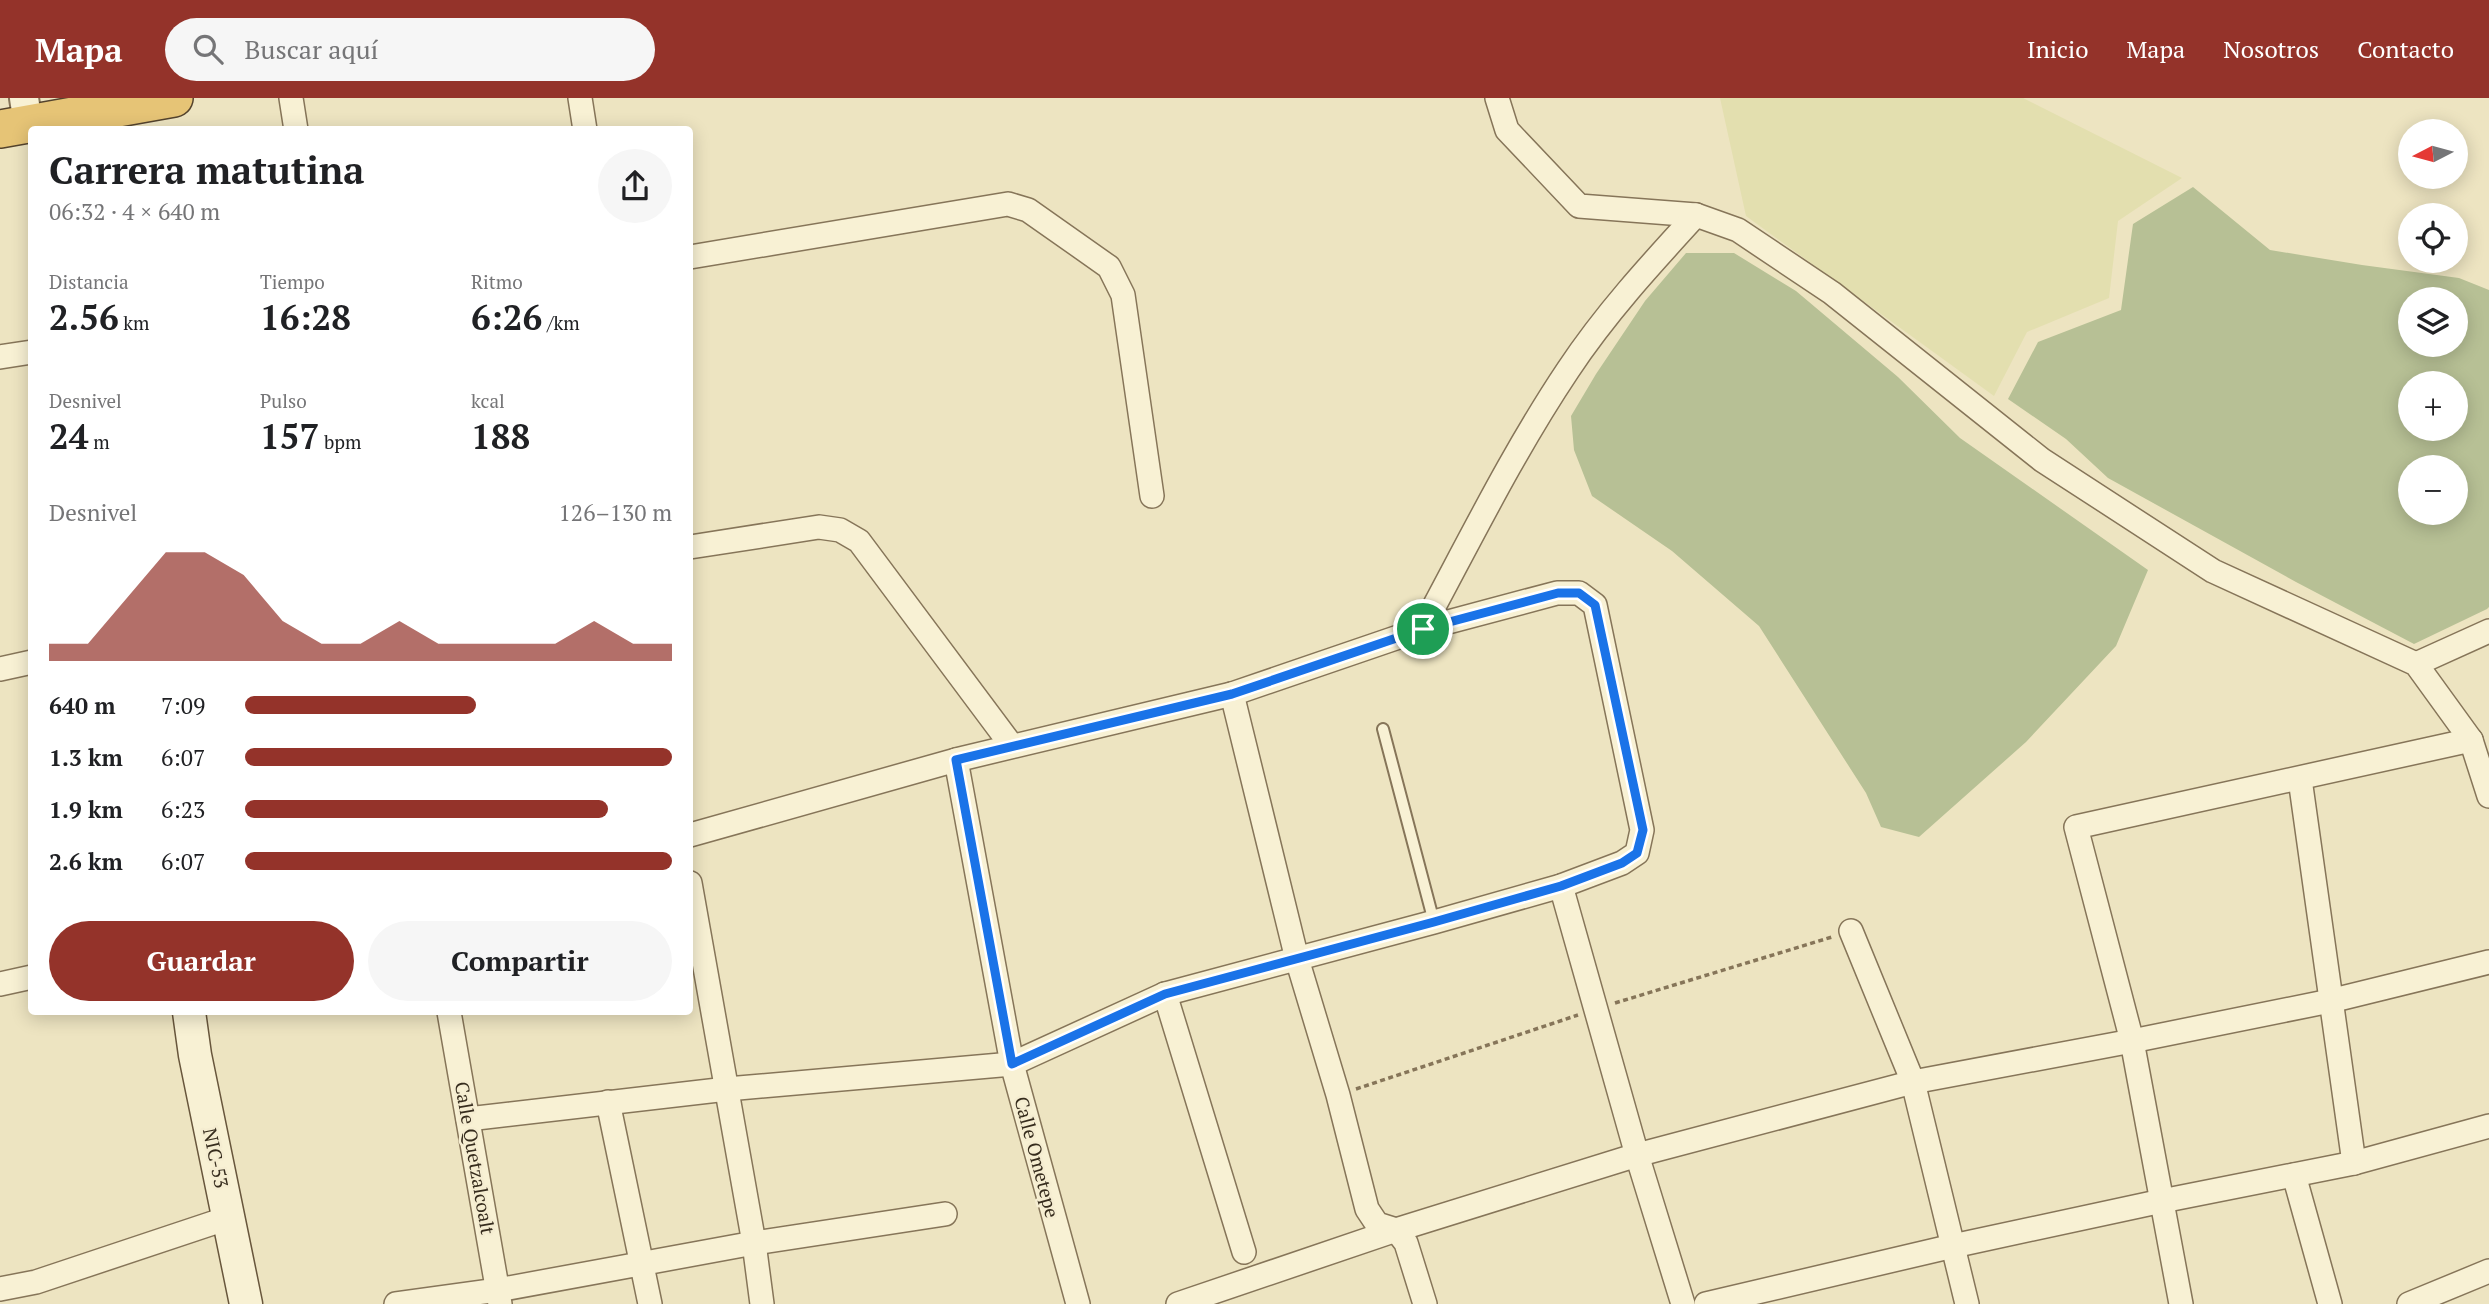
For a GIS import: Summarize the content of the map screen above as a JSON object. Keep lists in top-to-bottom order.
{
  "streets": {
    "main road": ["NIC-53"],
    "street": ["Calle Ometepe", "Calle Quetzalcoalt"]
  },
  "north": "left",
  "page": {
    "header": "Mapa",
    "search": "Buscar aquí",
    "nav": [
      "Inicio",
      "Mapa",
      "Nosotros",
      "Contacto"
    ],
    "map_buttons": ["+", "−"],
    "heading": ["Carrera matutina", "06:32 · 4 × 640 m"],
    "stats": [
      ["Distancia", "2.56 km"],
      ["Tiempo", "16:28"],
      ["Ritmo", "6:26 /km"],
      ["Desnivel", "24 m"],
      ["Pulso", "157 bpm"],
      ["kcal", "188"]
    ],
    "chart": ["Desnivel", "126–130 m"],
    "list": [
      {
        "name": "640 m",
        "note": "7:09"
      },
      {
        "name": "1.3 km",
        "note": "6:07"
      },
      {
        "name": "1.9 km",
        "note": "6:23"
      },
      {
        "name": "2.6 km",
        "note": "6:07"
      }
    ],
    "buttons": ["Guardar", "Compartir"]
  }
}
